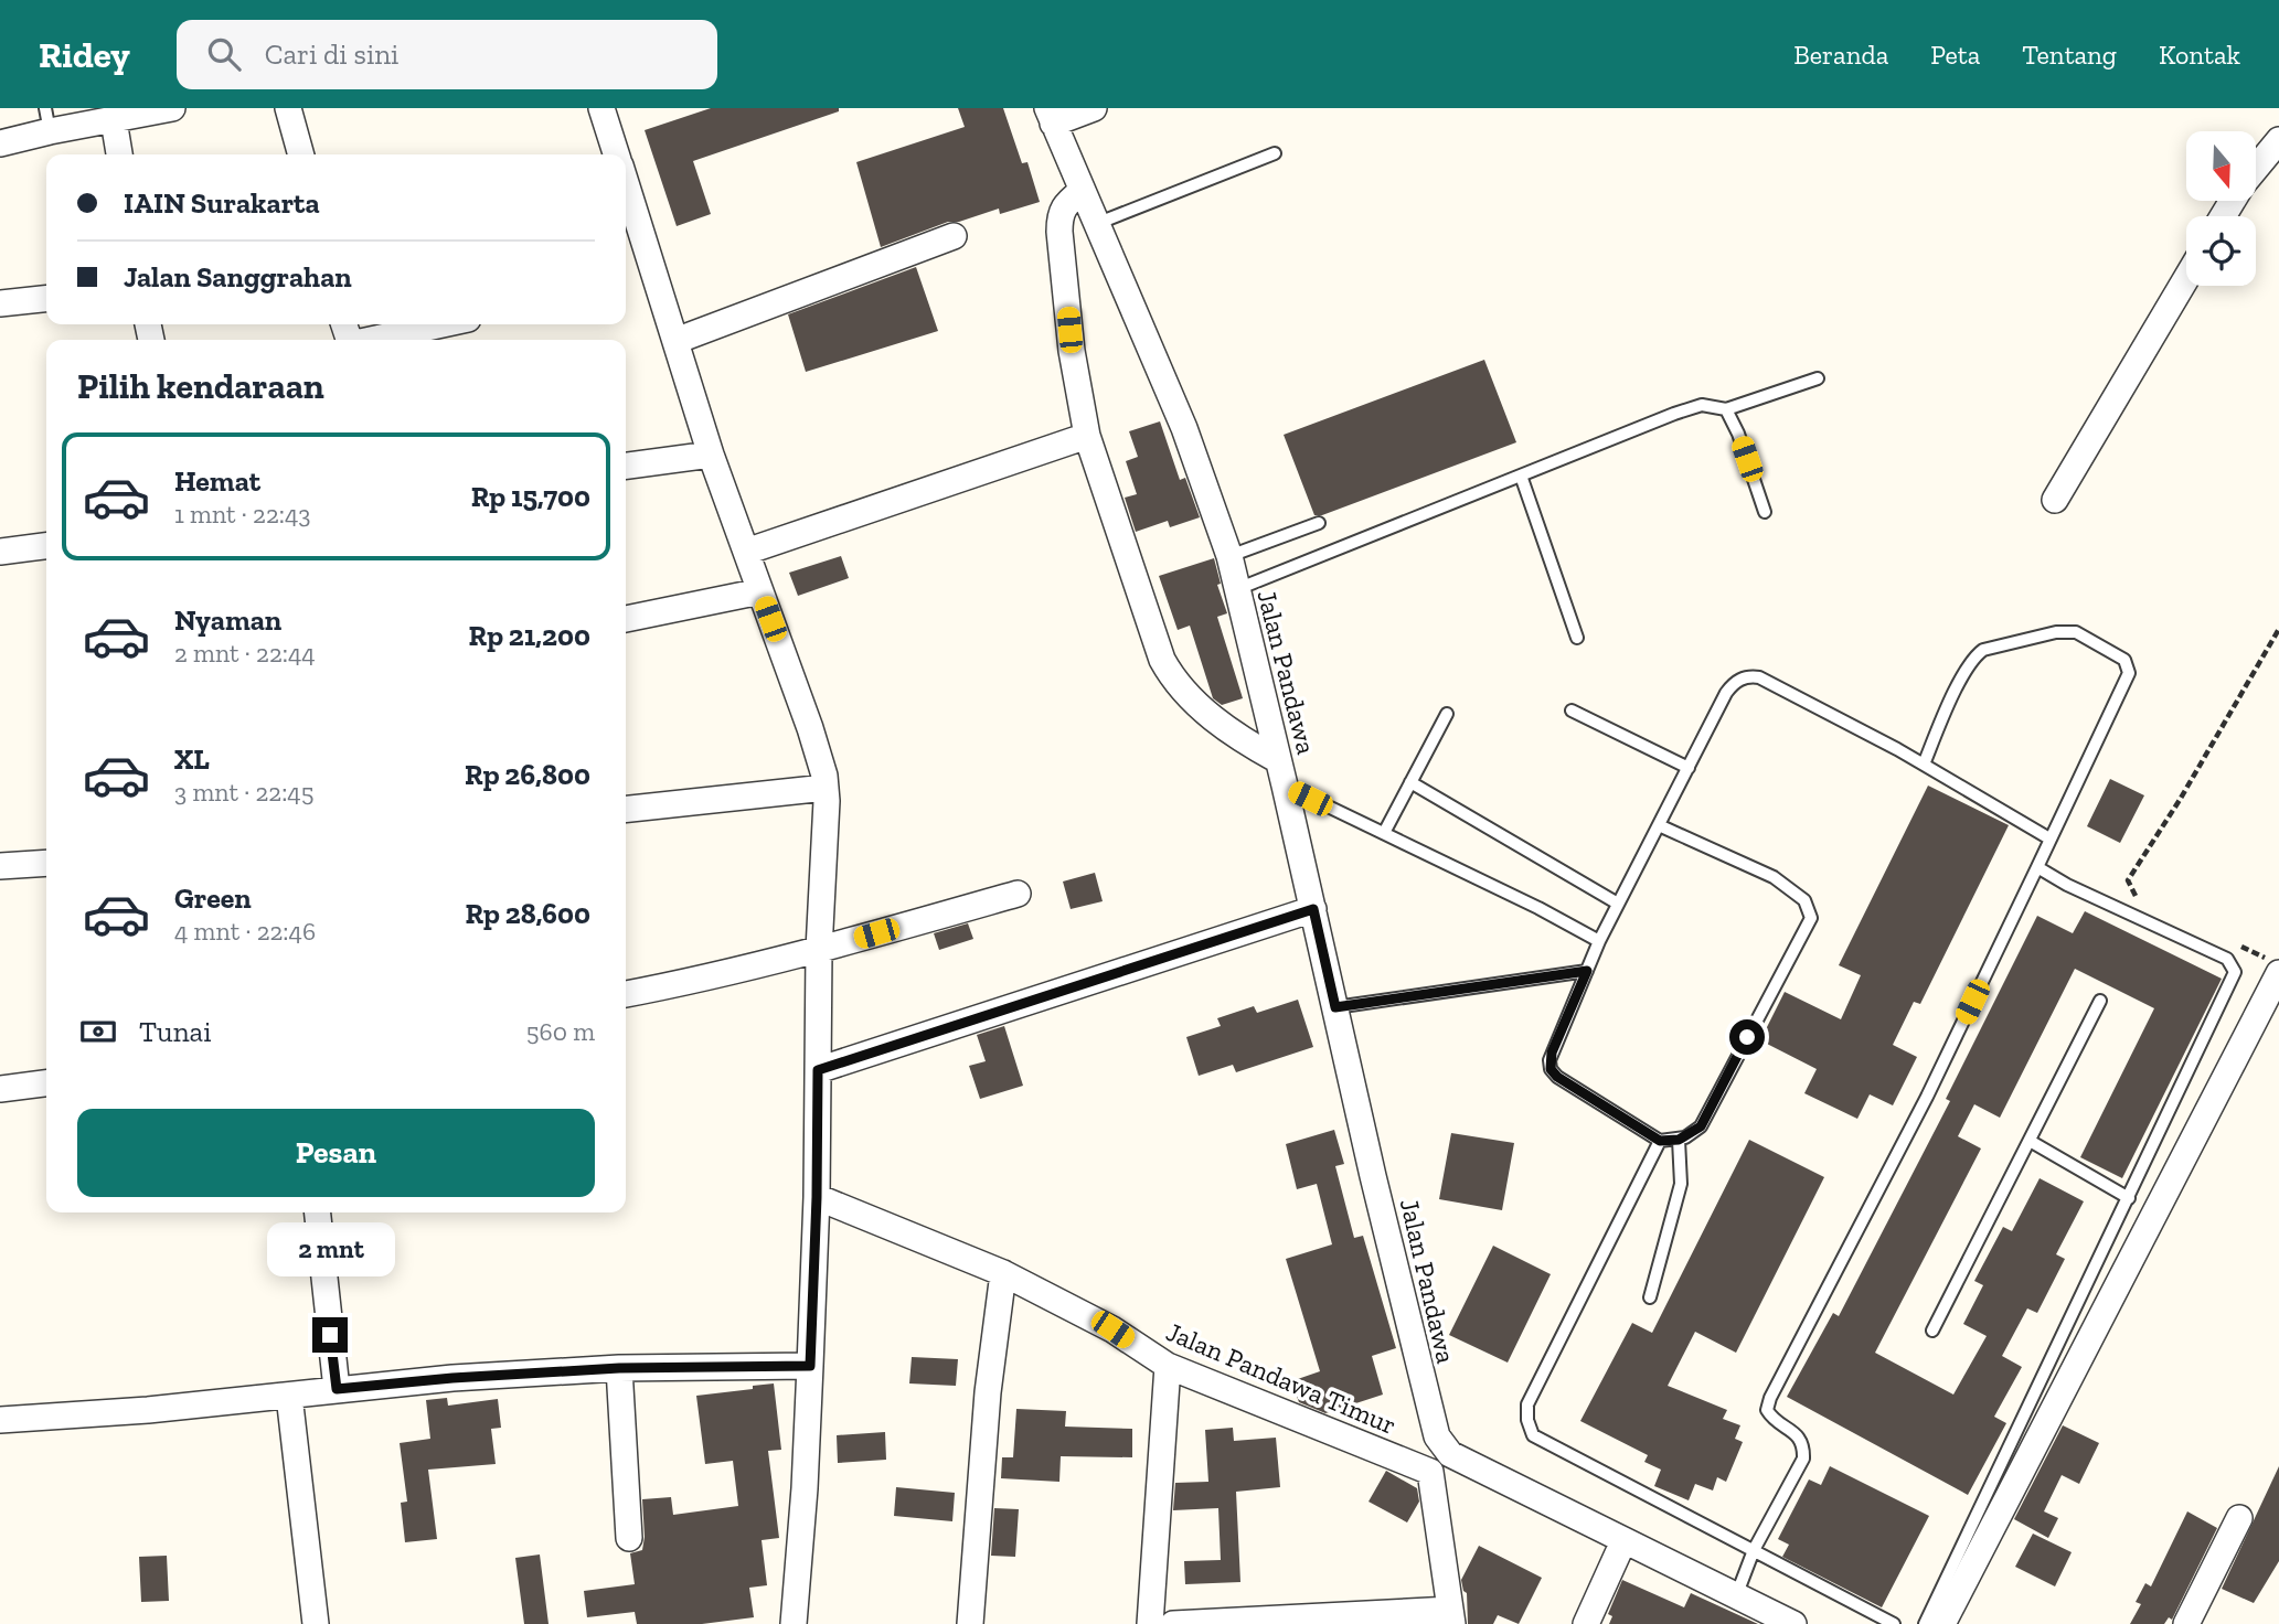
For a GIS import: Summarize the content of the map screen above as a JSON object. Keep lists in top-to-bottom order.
{
  "streets": {
    "street": ["Jalan Pandawa", "Jalan Pandawa Timur"]
  },
  "north": "bottom",
  "page": {
    "header": "Ridey",
    "search": "Cari di sini",
    "nav": [
      "Beranda",
      "Peta",
      "Tentang",
      "Kontak"
    ],
    "banner": ["IAIN Surakarta", "Jalan Sanggrahan"],
    "heading": "Pilih kendaraan",
    "list": [
      {
        "name": "Hemat",
        "note": "1 mnt · 22:43",
        "value": "Rp 15,700"
      },
      {
        "name": "Nyaman",
        "note": "2 mnt · 22:44",
        "value": "Rp 21,200"
      },
      {
        "name": "XL",
        "note": "3 mnt · 22:45",
        "value": "Rp 26,800"
      },
      {
        "name": "Green",
        "note": "4 mnt · 22:46",
        "value": "Rp 28,600"
      }
    ],
    "pay": ["Tunai", "560 m"],
    "buttons": "Pesan",
    "bubble": "2 mnt"
  }
}
